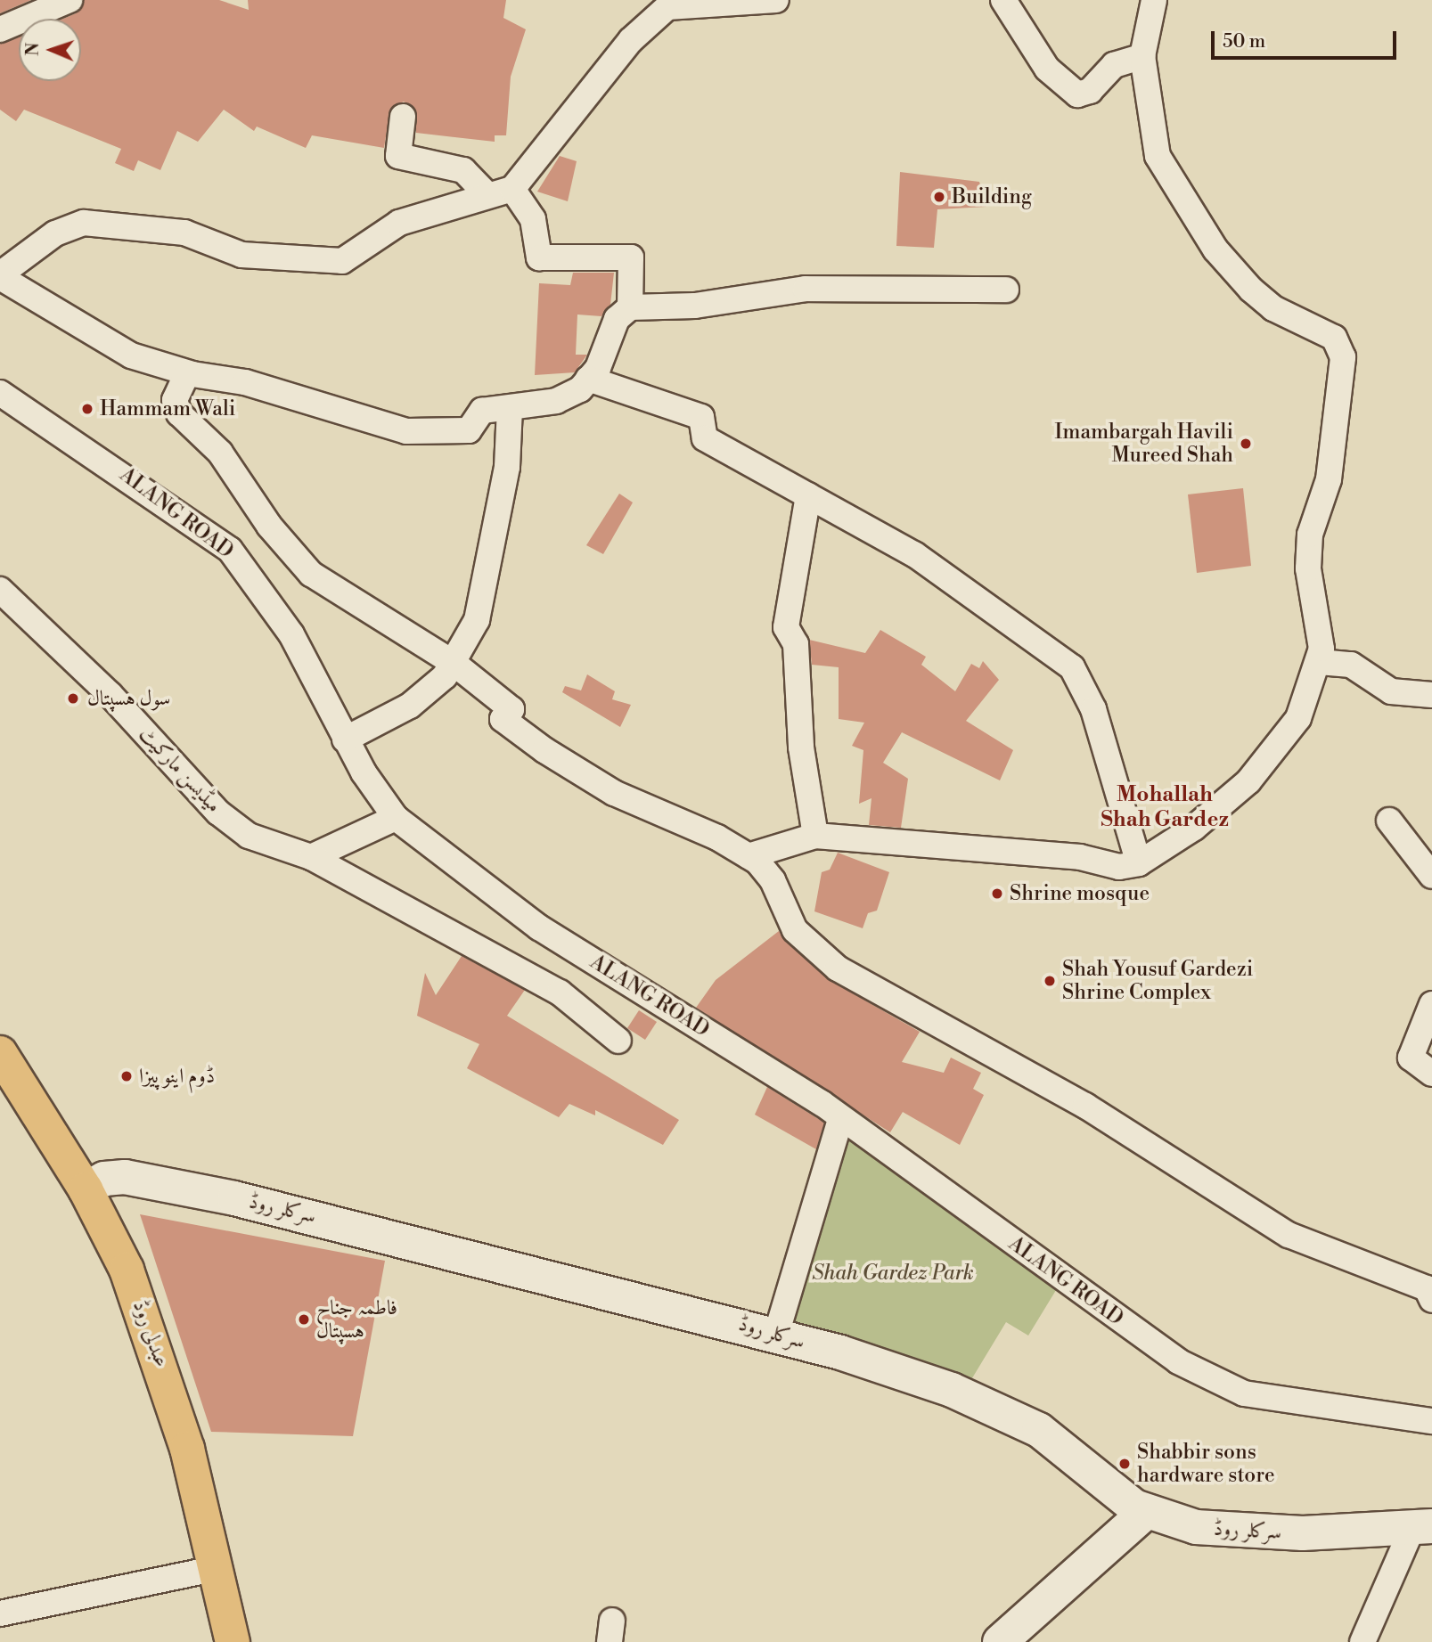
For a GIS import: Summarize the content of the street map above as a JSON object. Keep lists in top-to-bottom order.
{
  "streets": {
    "main road": ["سرکلر روڈ", "عبدلی روڈ"],
    "street": ["ALANG ROAD", "میڈیسن مارکیٹ"]
  },
  "crossings": [
    ["سرکلر روڈ", "عبدلی روڈ"]
  ],
  "districts": ["Mohallah Shah Gardez"],
  "parks": ["Shah Gardez Park"],
  "places": [
    "Building",
    "Hammam Wali",
    "Imambargah Havili Mureed Shah",
    "سول ہسپتال",
    "Shrine mosque",
    "Shah Yousuf Gardezi Shrine Complex",
    "ڈوم اینو پیزا",
    "فاطمہ جناح ہسپتال",
    "Shabbir sons hardware store"
  ],
  "scale_bar": "50 m",
  "north": "left"
}
